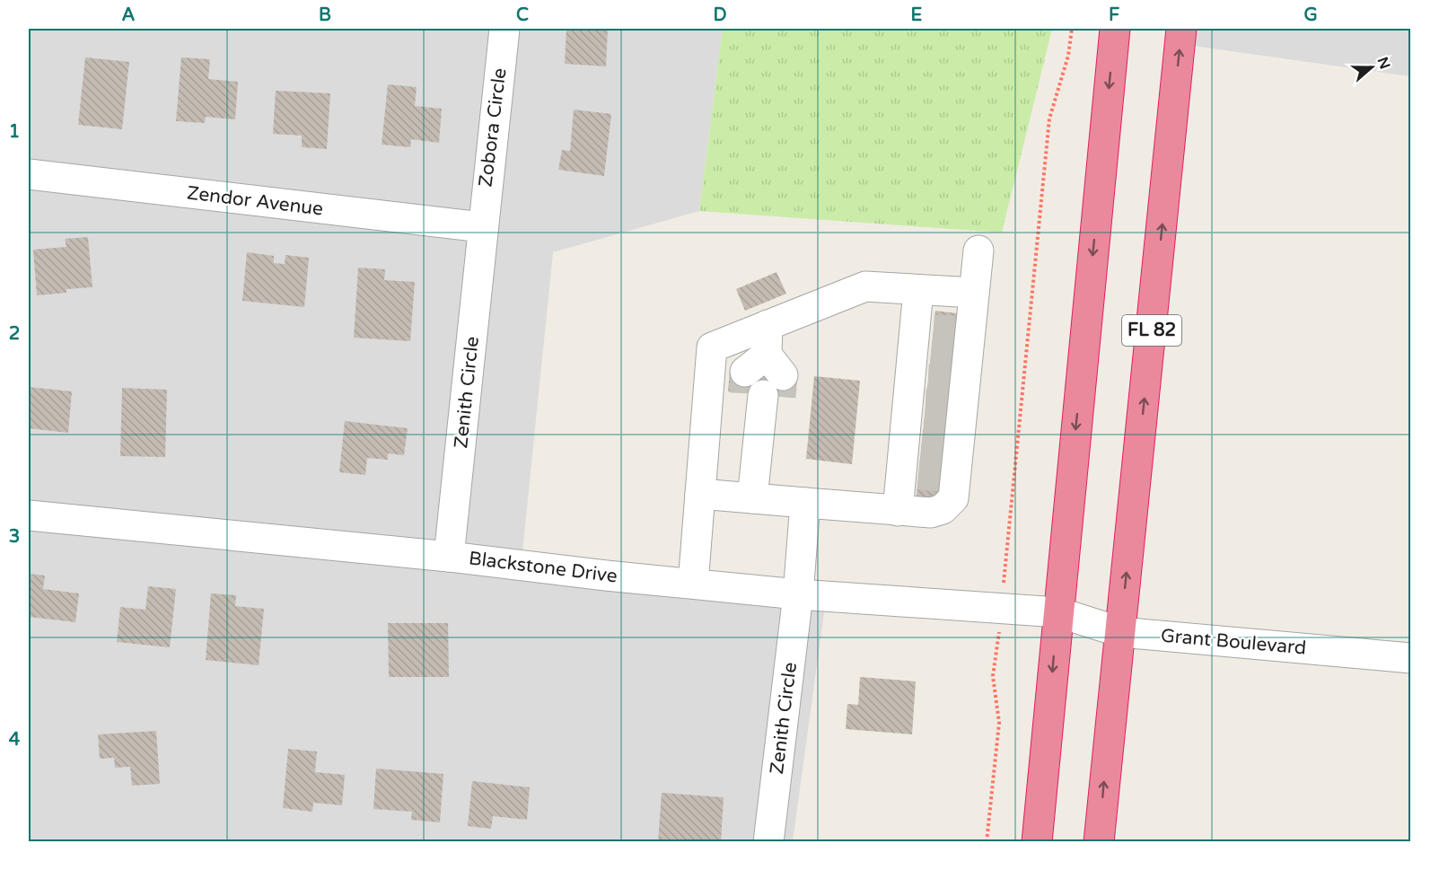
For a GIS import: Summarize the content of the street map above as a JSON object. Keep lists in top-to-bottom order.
{
  "streets": {
    "highway": ["FL 82"],
    "street": [
      "Zobora Circle",
      "Zendor Avenue",
      "Zenith Circle",
      "Blackstone Drive",
      "Grant Boulevard"
    ]
  },
  "crossings": [
    ["Zobora Circle", "Zendor Avenue"],
    ["Zobora Circle", "Zenith Circle"],
    ["Zendor Avenue", "Zenith Circle"],
    ["FL 82", "Grant Boulevard"],
    ["Zenith Circle", "Blackstone Drive"],
    ["Blackstone Drive", "Grant Boulevard"]
  ],
  "north": "right",
  "grid": {
    "columns": [
      "A",
      "B",
      "C",
      "D",
      "E",
      "F",
      "G"
    ],
    "rows": [
      "1",
      "2",
      "3",
      "4"
    ]
  }
}
